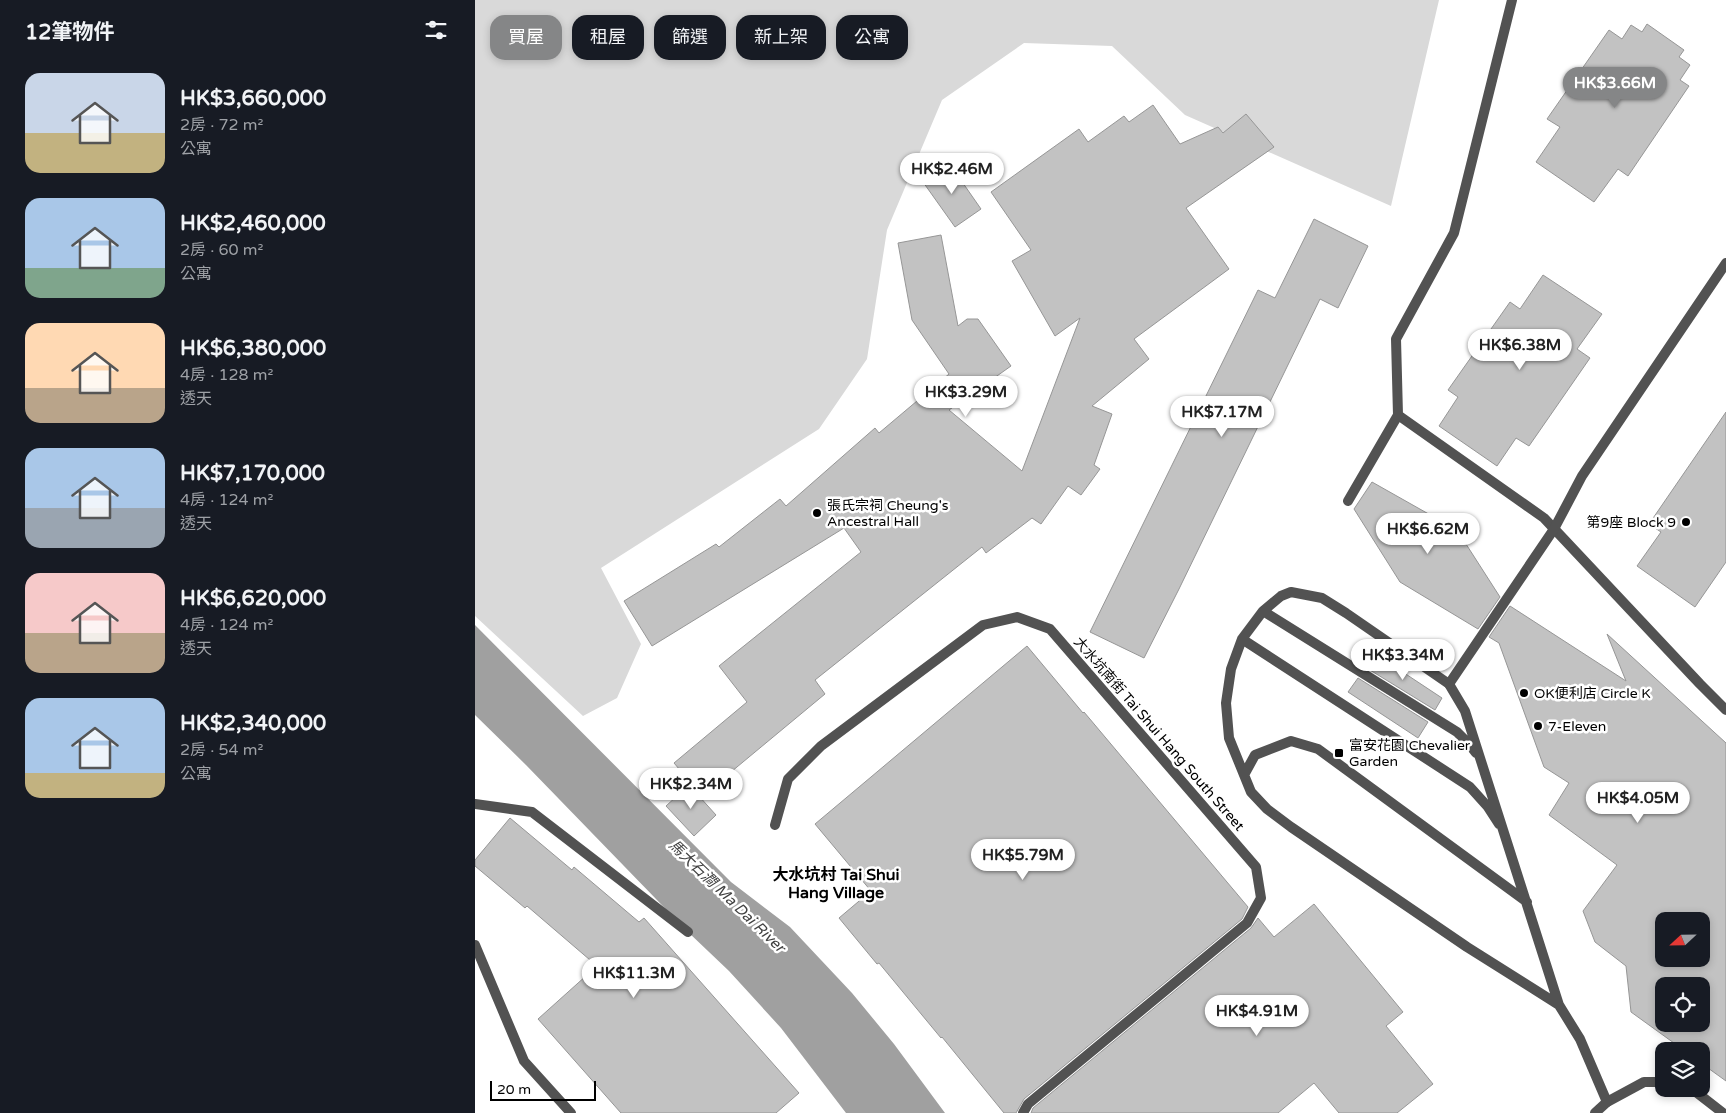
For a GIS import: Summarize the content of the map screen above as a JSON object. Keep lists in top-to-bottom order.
{
  "streets": {
    "street": ["大水坑南街 Tai Shui Hang South Street"]
  },
  "districts": ["大水坑村 Tai Shui Hang Village"],
  "water": ["馬大石澗 Ma Dai River"],
  "places": {
    "other": [
      "張氏宗祠 Cheung's Ancestral Hall",
      "第9座 Block 9",
      "OK便利店 Circle K",
      "7-Eleven"
    ],
    "transit": ["富安花園 Chevalier Garden"]
  },
  "scale_bar": "20 m",
  "north": "left",
  "page": {
    "heading": "12筆物件",
    "chip": [
      "買屋",
      "租屋",
      "篩選",
      "新上架",
      "公寓"
    ],
    "list": [
      {
        "name": "HK$3,660,000",
        "note": "2房 · 72 m² · 公寓"
      },
      {
        "name": "HK$2,460,000",
        "note": "2房 · 60 m² · 公寓"
      },
      {
        "name": "HK$6,380,000",
        "note": "4房 · 128 m² · 透天"
      },
      {
        "name": "HK$7,170,000",
        "note": "4房 · 124 m² · 透天"
      },
      {
        "name": "HK$6,620,000",
        "note": "4房 · 124 m² · 透天"
      },
      {
        "name": "HK$2,340,000",
        "note": "2房 · 54 m² · 公寓"
      }
    ],
    "price": [
      "HK$3.66M",
      "HK$2.46M",
      "HK$6.38M",
      "HK$3.29M",
      "HK$7.17M",
      "HK$6.62M",
      "HK$3.34M",
      "HK$2.34M",
      "HK$4.05M",
      "HK$5.79M",
      "HK$11.3M",
      "HK$4.91M"
    ],
    "scale": "20 m"
  }
}
